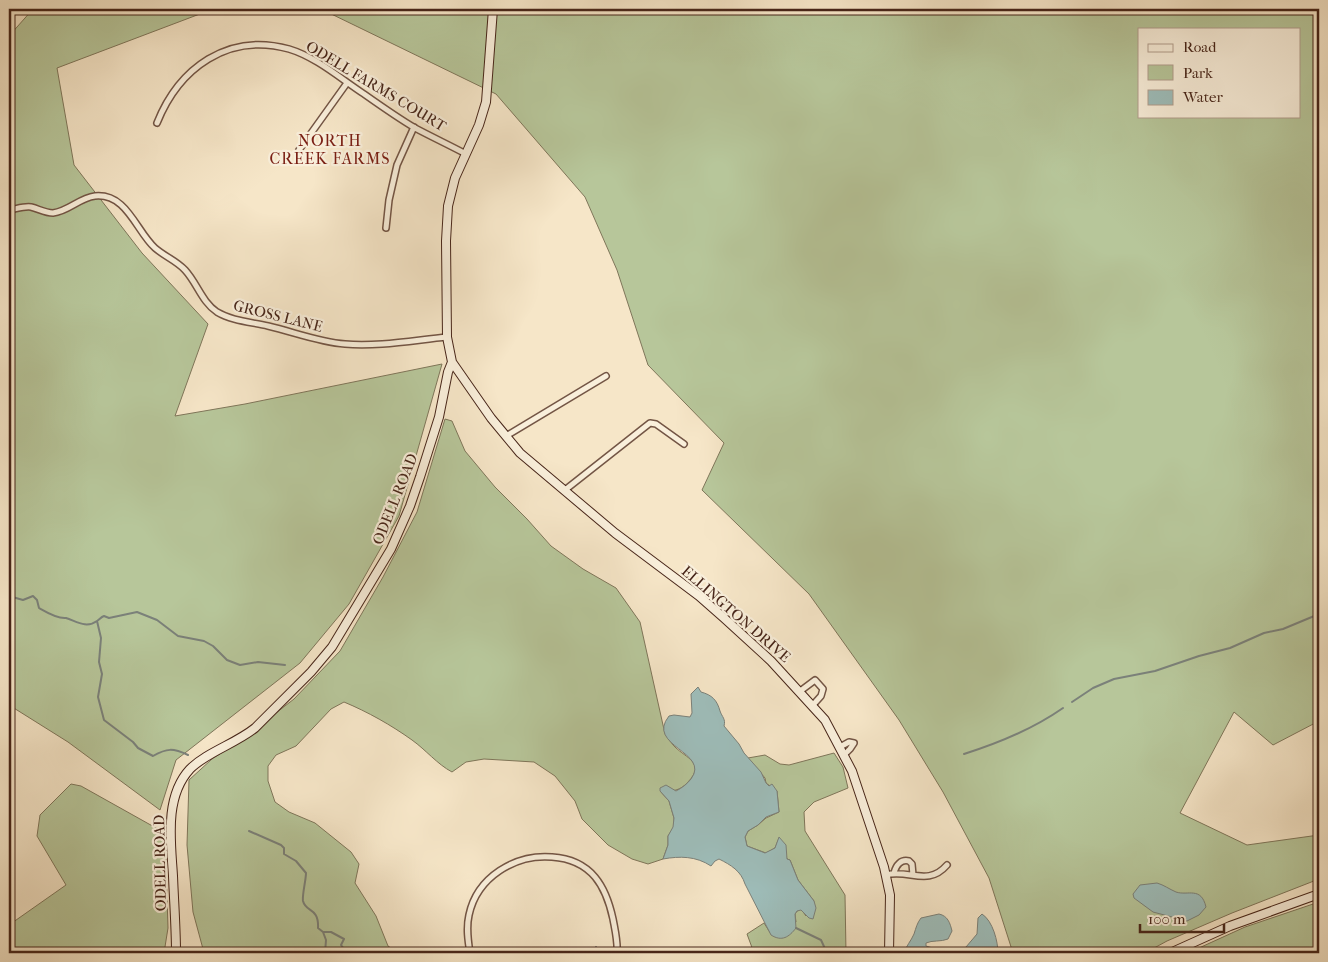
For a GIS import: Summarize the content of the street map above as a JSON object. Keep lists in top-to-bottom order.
{
  "streets": {
    "street": [
      "ODELL FARMS COURT",
      "GROSS LANE",
      "ODELL ROAD",
      "ELLINGTON DRIVE"
    ]
  },
  "crossings": [
    ["ODELL FARMS COURT", "ODELL ROAD"],
    ["GROSS LANE", "ODELL ROAD"],
    ["ODELL ROAD", "ELLINGTON DRIVE"]
  ],
  "districts": ["NORTH CREEK FARMS"],
  "legend": ["Road", "Park", "Water"],
  "scale_bar": "100 m"
}
